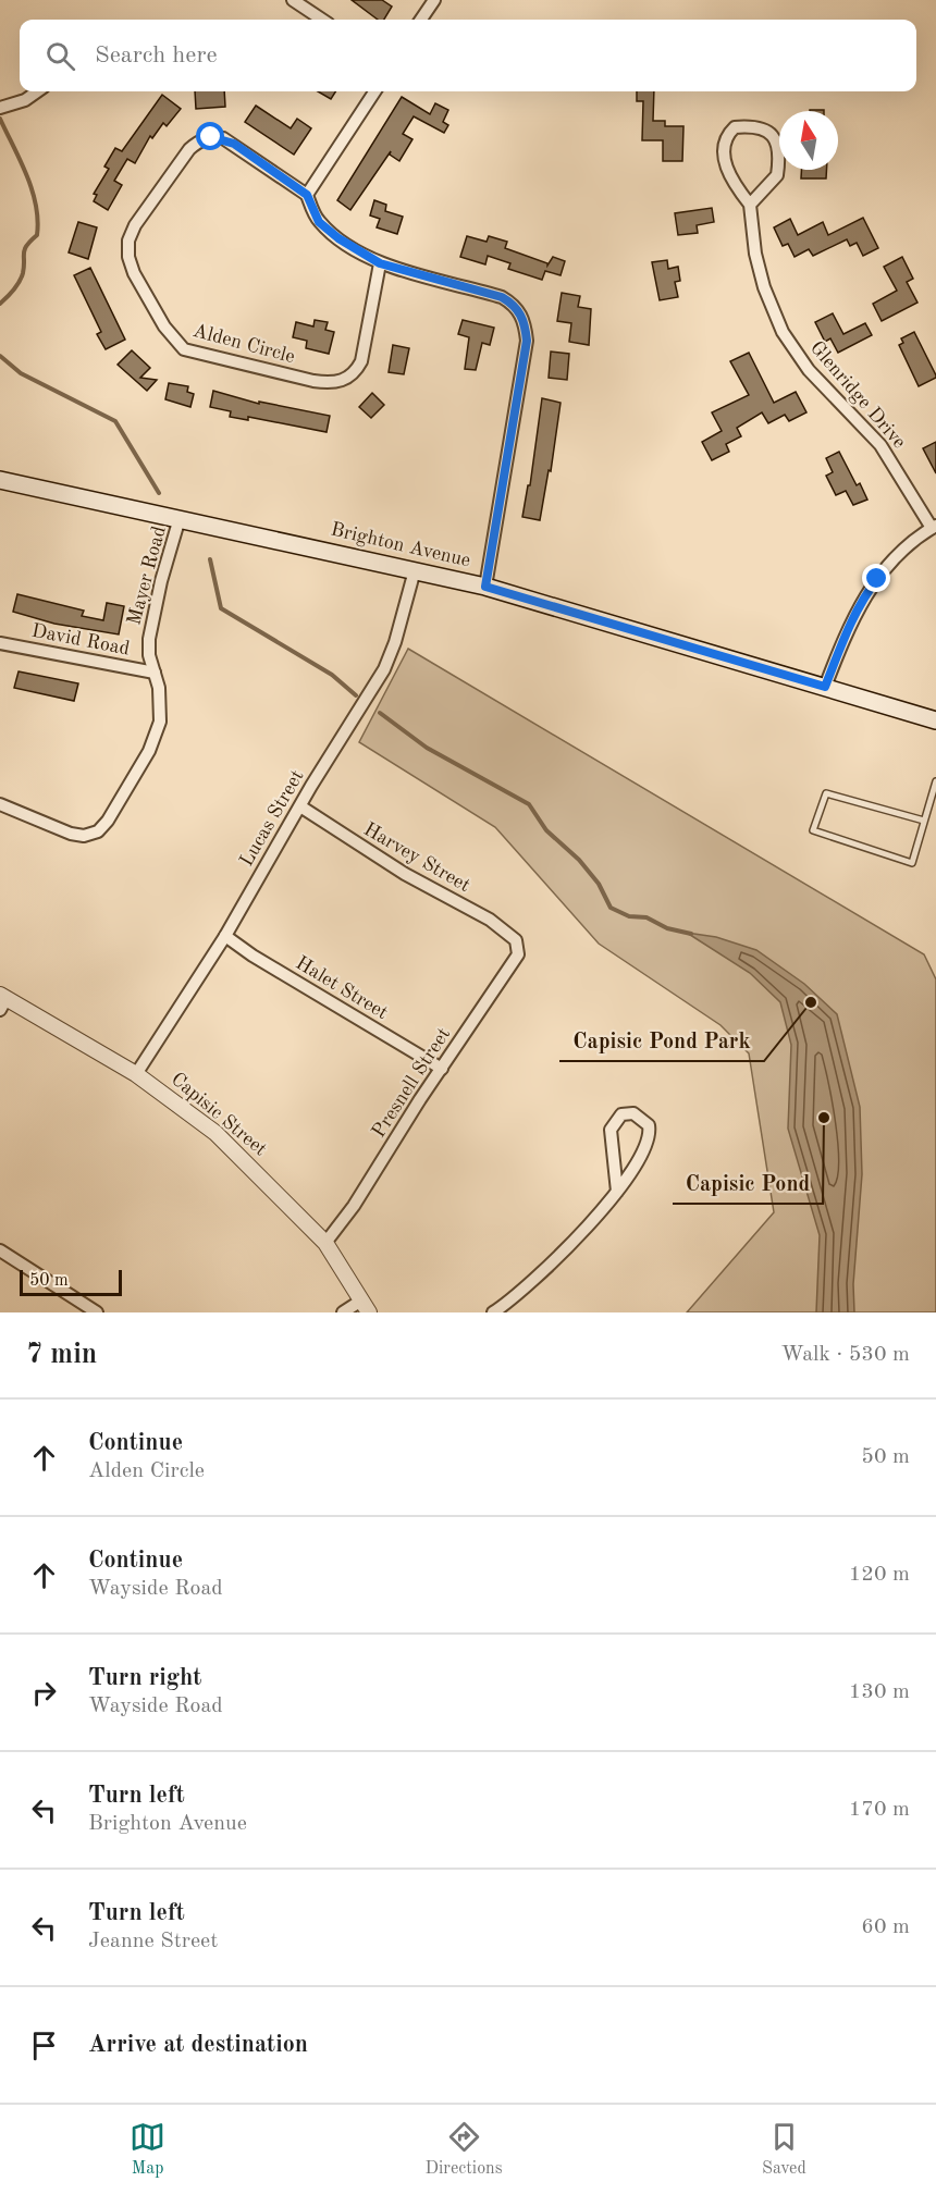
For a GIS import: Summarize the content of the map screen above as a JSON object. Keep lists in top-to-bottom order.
{
  "streets": {
    "main road": ["Brighton Avenue"],
    "street": [
      "Alden Circle",
      "Glenridge Drive",
      "Mayer Road",
      "David Road",
      "Lucas Street",
      "Harvey Street",
      "Halet Street",
      "Presnell Street",
      "Capisic Street"
    ]
  },
  "crossings": [
    ["Brighton Avenue", "Mayer Road"],
    ["Brighton Avenue", "Lucas Street"],
    ["Mayer Road", "David Road"],
    ["Lucas Street", "Harvey Street"],
    ["Lucas Street", "Halet Street"],
    ["Lucas Street", "Capisic Street"],
    ["Harvey Street", "Presnell Street"],
    ["Halet Street", "Presnell Street"],
    ["Presnell Street", "Capisic Street"]
  ],
  "places": ["Capisic Pond Park", "Capisic Pond"],
  "scale_bar": "50 m",
  "north": "top",
  "page": {
    "search": "Search here",
    "scale": "50 m",
    "heading": ["7 min", "Walk · 530 m"],
    "list": [
      ["Continue", "Alden Circle", "50 m"],
      ["Continue", "Wayside Road", "120 m"],
      ["Turn right", "Wayside Road", "130 m"],
      ["Turn left", "Brighton Avenue", "170 m"],
      ["Turn left", "Jeanne Street", "60 m"],
      "Arrive at destination"
    ],
    "nav": ["Map", "Directions", "Saved"]
  }
}
